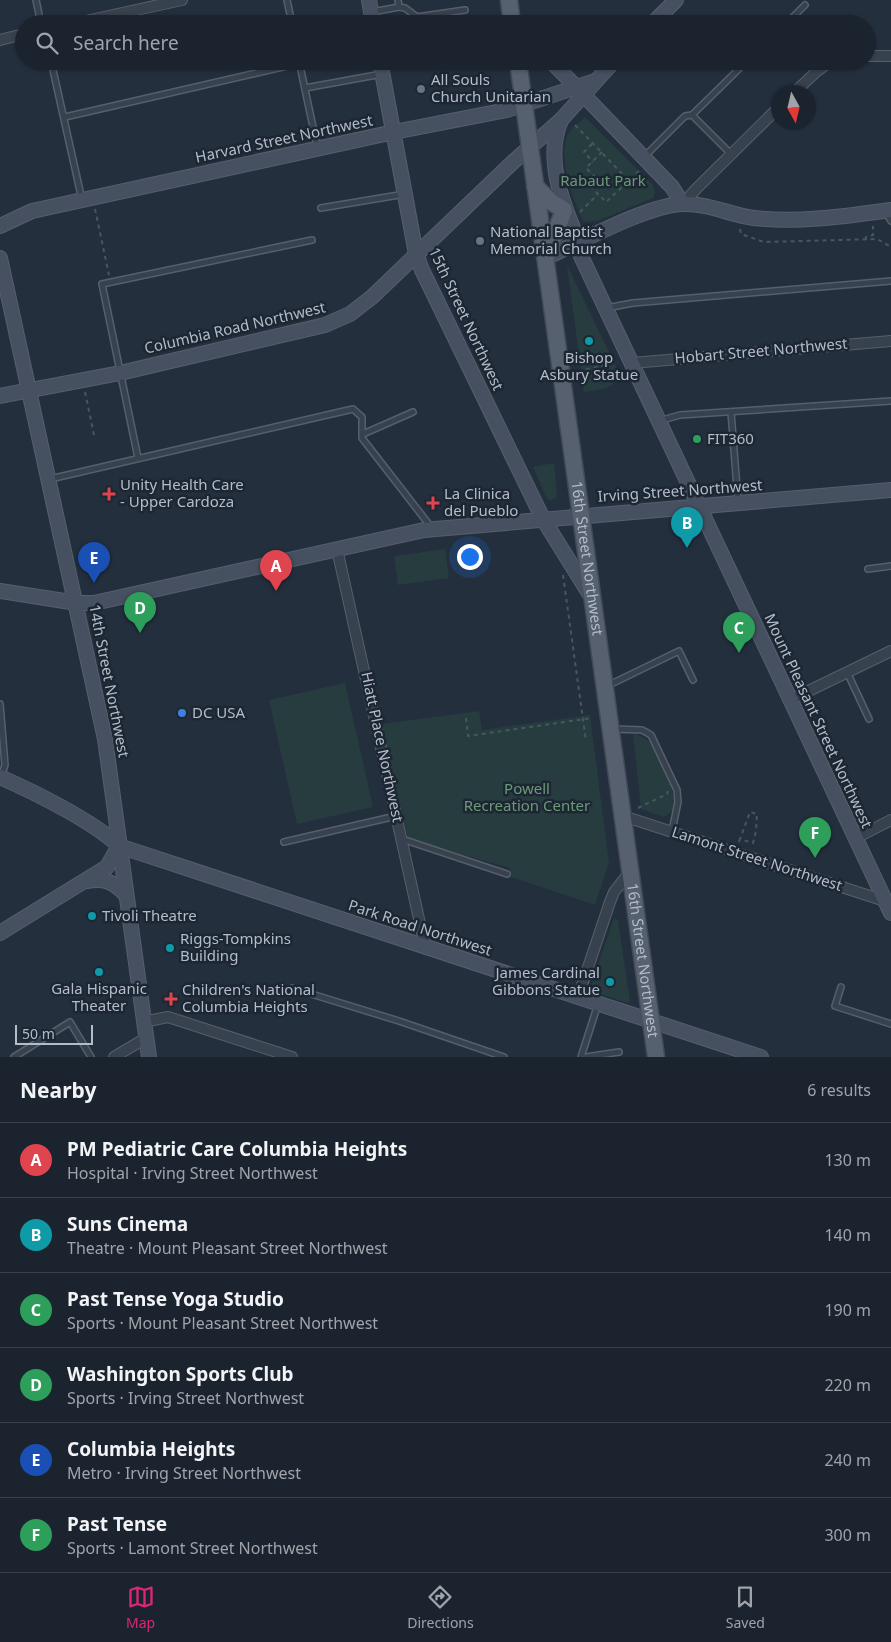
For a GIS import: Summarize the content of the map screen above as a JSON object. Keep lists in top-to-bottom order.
{
  "streets": {
    "main road": [
      "Harvard Street Northwest",
      "15th Street Northwest",
      "Columbia Road Northwest",
      "Irving Street Northwest",
      "16th Street Northwest",
      "14th Street Northwest",
      "Mount Pleasant Street Northwest",
      "Park Road Northwest"
    ],
    "street": ["Hobart Street Northwest", "Hiatt Place Northwest", "Lamont Street Northwest"]
  },
  "crossings": [
    ["Harvard Street Northwest", "15th Street Northwest"],
    ["Harvard Street Northwest", "Columbia Road Northwest"],
    ["Harvard Street Northwest", "16th Street Northwest"],
    ["15th Street Northwest", "Columbia Road Northwest"],
    ["15th Street Northwest", "Irving Street Northwest"],
    ["15th Street Northwest", "16th Street Northwest"],
    ["Columbia Road Northwest", "16th Street Northwest"],
    ["Columbia Road Northwest", "14th Street Northwest"],
    ["Columbia Road Northwest", "Mount Pleasant Street Northwest"],
    ["Hobart Street Northwest", "Mount Pleasant Street Northwest"],
    ["Irving Street Northwest", "16th Street Northwest"],
    ["Irving Street Northwest", "14th Street Northwest"],
    ["Irving Street Northwest", "Mount Pleasant Street Northwest"],
    ["Irving Street Northwest", "Hiatt Place Northwest"],
    ["16th Street Northwest", "Lamont Street Northwest"],
    ["16th Street Northwest", "Park Road Northwest"],
    ["14th Street Northwest", "Park Road Northwest"],
    ["Mount Pleasant Street Northwest", "Lamont Street Northwest"],
    ["Hiatt Place Northwest", "Park Road Northwest"]
  ],
  "parks": ["Rabaut Park", "Powell Recreation Center"],
  "places": {
    "other": [
      "All Souls Church Unitarian",
      "National Baptist Memorial Church",
      "Bishop Asbury Statue",
      "FIT360",
      "DC USA",
      "Tivoli Theatre",
      "Riggs-Tompkins Building",
      "Gala Hispanic Theater",
      "James Cardinal Gibbons Statue"
    ],
    "health": ["Unity Health Care - Upper Cardoza", "La Clinica del Pueblo", "Children's National Columbia Heights"]
  },
  "scale_bar": "50 m",
  "north": "bottom",
  "page": {
    "search": "Search here",
    "pins": [
      "B",
      "E",
      "A",
      "D",
      "C",
      "F"
    ],
    "scale": "50 m",
    "heading": ["Nearby", "6 results"],
    "list": [
      {
        "mark": "A",
        "name": "PM Pediatric Care Columbia Heights",
        "note": "Hospital · Irving Street Northwest",
        "value": "130 m"
      },
      {
        "mark": "B",
        "name": "Suns Cinema",
        "note": "Theatre · Mount Pleasant Street Northwest",
        "value": "140 m"
      },
      {
        "mark": "C",
        "name": "Past Tense Yoga Studio",
        "note": "Sports · Mount Pleasant Street Northwest",
        "value": "190 m"
      },
      {
        "mark": "D",
        "name": "Washington Sports Club",
        "note": "Sports · Irving Street Northwest",
        "value": "220 m"
      },
      {
        "mark": "E",
        "name": "Columbia Heights",
        "note": "Metro · Irving Street Northwest",
        "value": "240 m"
      },
      {
        "mark": "F",
        "name": "Past Tense",
        "note": "Sports · Lamont Street Northwest",
        "value": "300 m"
      }
    ],
    "nav": ["Map", "Directions", "Saved"]
  }
}
